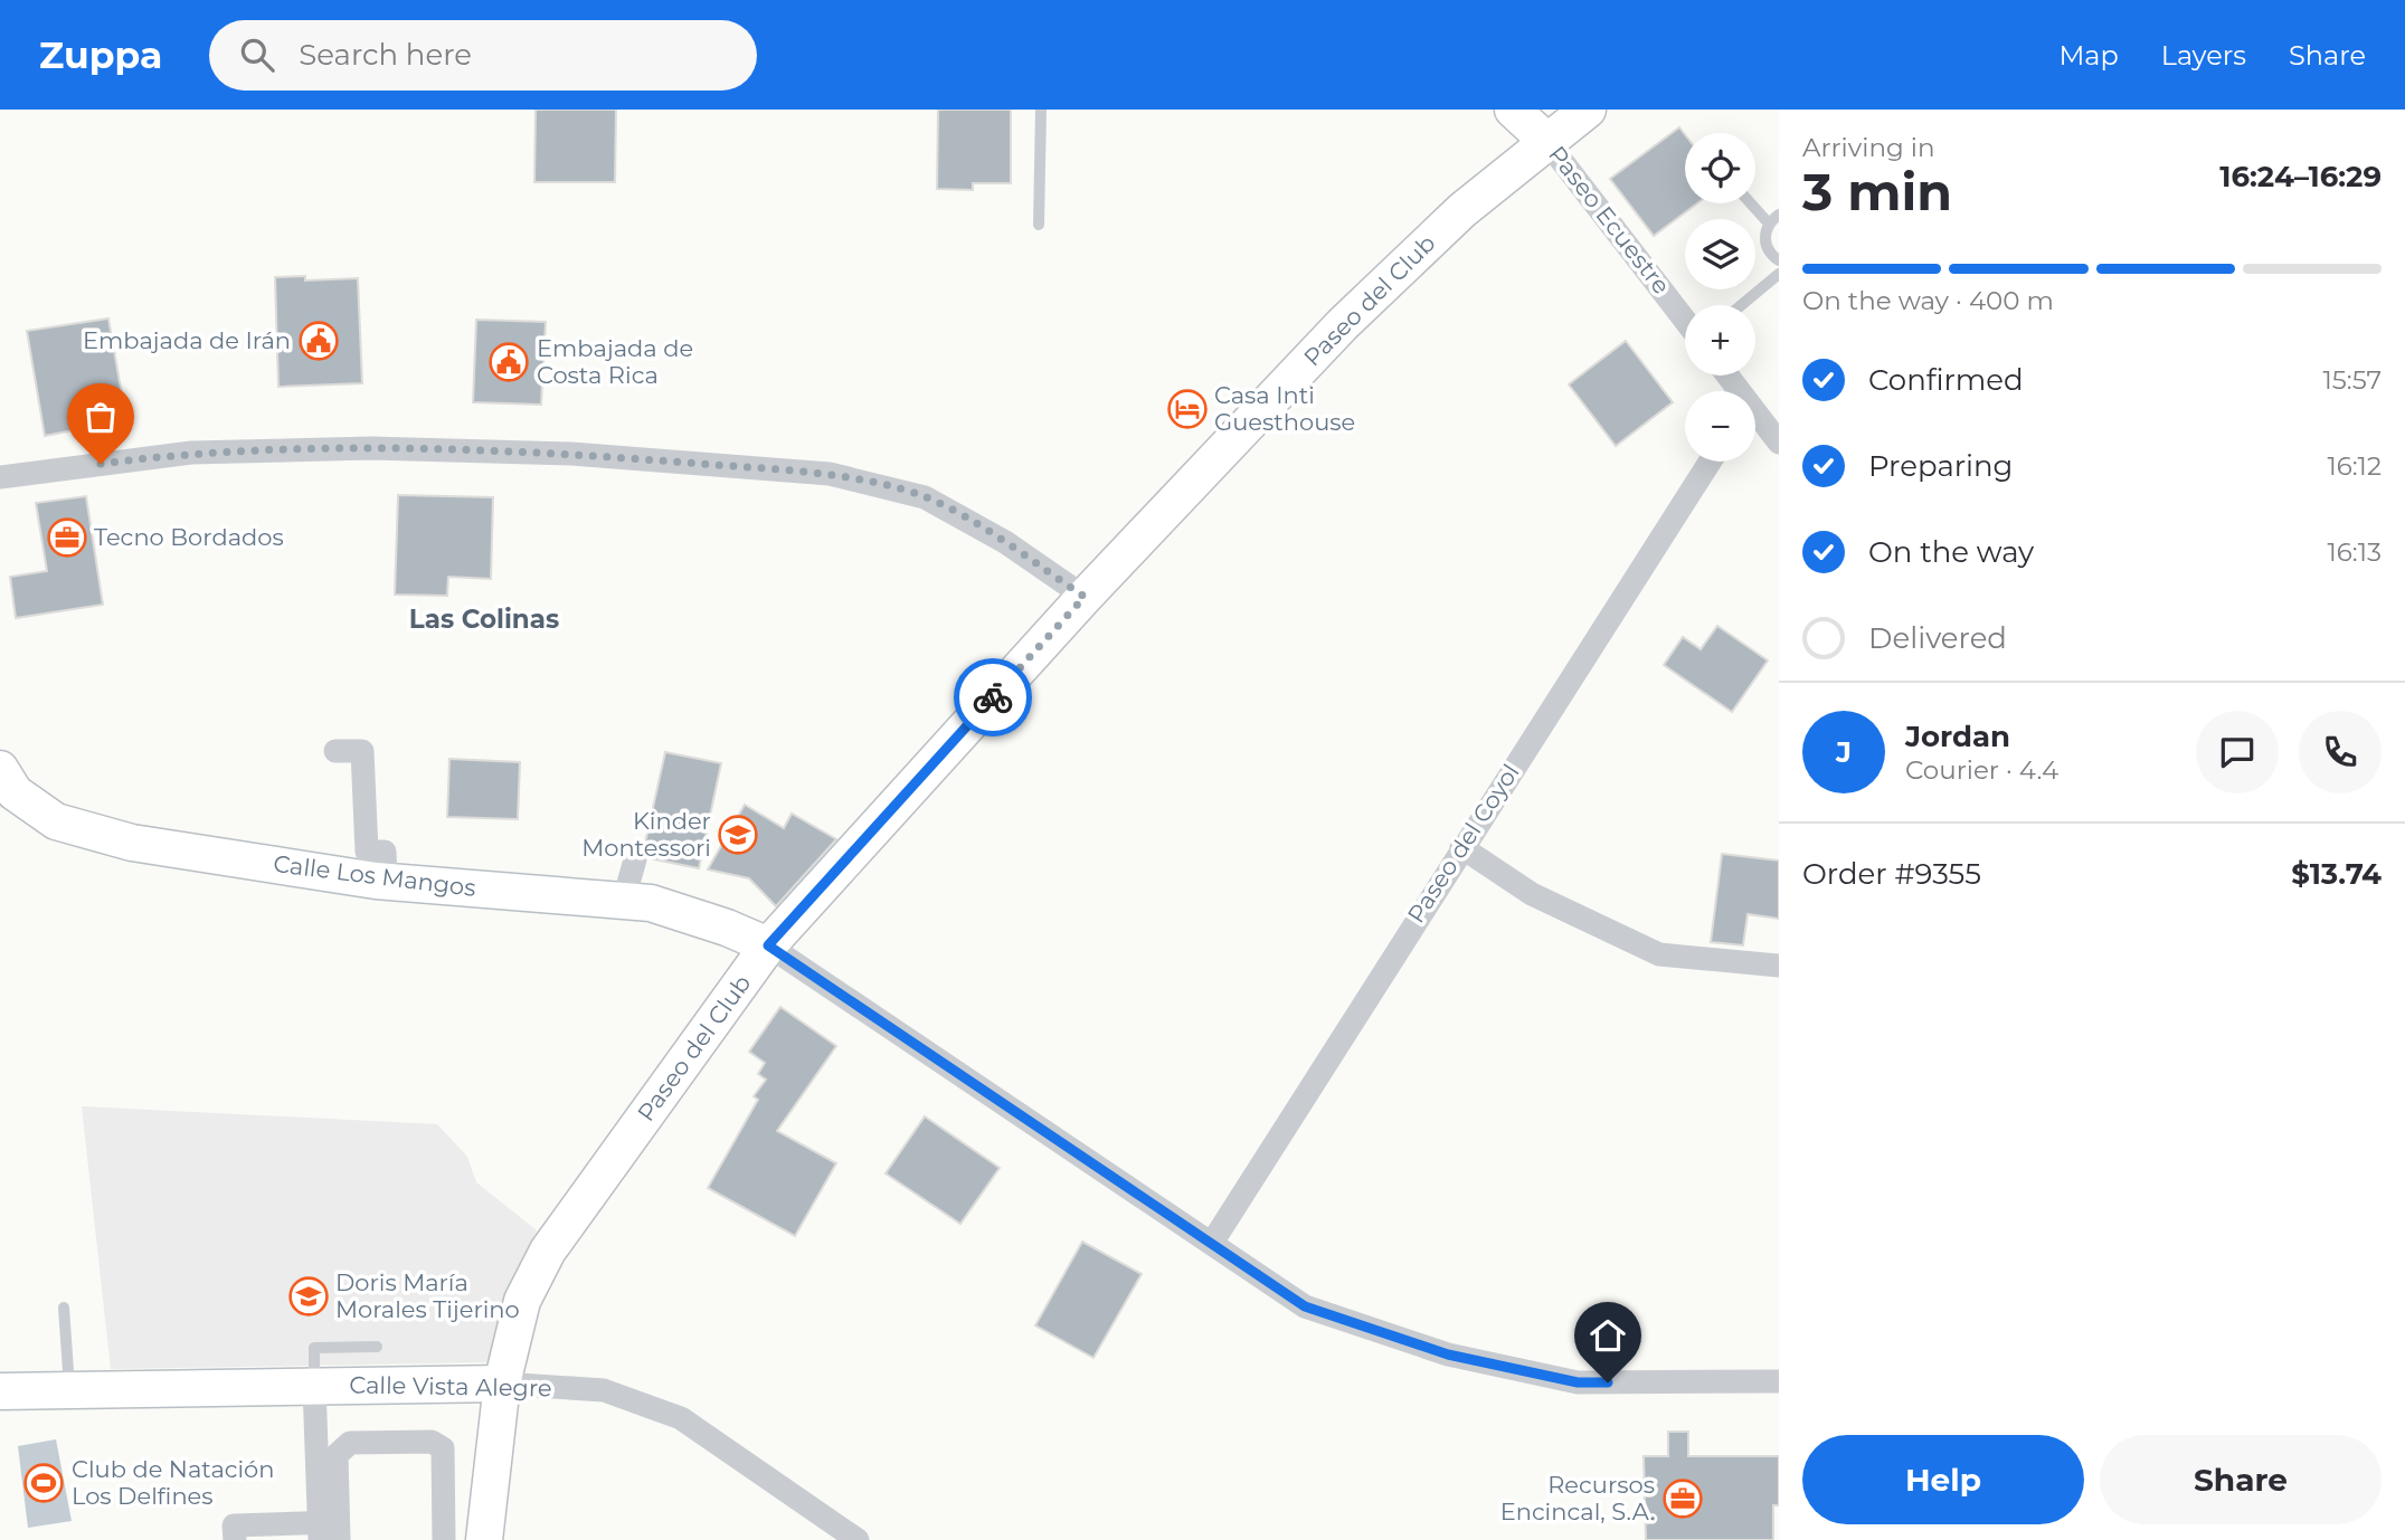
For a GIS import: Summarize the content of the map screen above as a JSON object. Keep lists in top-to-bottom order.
{
  "streets": {
    "street": [
      "Paseo Ecuestre",
      "Paseo del Club",
      "Paseo del Coyol",
      "Calle Los Mangos",
      "Calle Vista Alegre"
    ]
  },
  "crossings": [
    ["Paseo Ecuestre", "Paseo del Club"],
    ["Paseo del Club", "Calle Los Mangos"],
    ["Paseo del Club", "Calle Vista Alegre"]
  ],
  "districts": ["Las Colinas"],
  "places": {
    "public building": ["Embajada de Irán", "Embajada de Costa Rica"],
    "hotel": ["Casa Inti Guesthouse"],
    "office": ["Tecno Bordados", "Recursos Encincal, S.A."],
    "school or university": ["Kinder Montessori", "Doris María Morales Tijerino"],
    "sports": ["Club de Natación Los Delfines"]
  },
  "page": {
    "header": "Zuppa",
    "search": "Search here",
    "nav": ["Map", "Layers", "Share"],
    "heading": ["3 min", "Arriving in", "16:24–16:29"],
    "panel": [
      "Jordan",
      "Courier · 4.4",
      "Order #9355",
      "$13.74"
    ],
    "map_buttons": ["+", "−"],
    "bar": "On the way · 400 m",
    "list": [
      ["Confirmed", "15:57"],
      ["Preparing", "16:12"],
      ["On the way", "16:13"],
      "Delivered"
    ],
    "round": "J",
    "buttons": ["Help", "Share"]
  }
}
